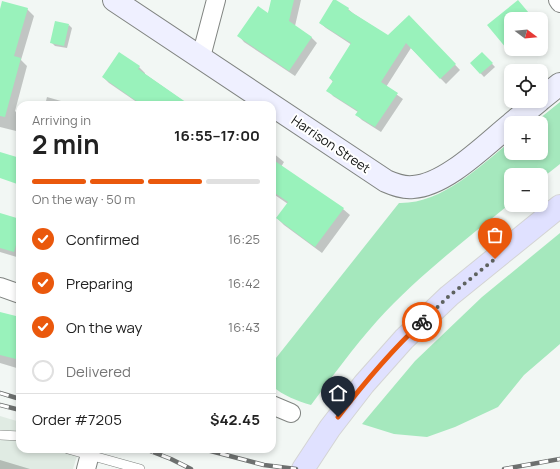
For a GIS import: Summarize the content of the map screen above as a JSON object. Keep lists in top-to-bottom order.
{
  "streets": {
    "street": ["Harrison Street"]
  },
  "north": "right",
  "page": {
    "map_buttons": ["+", "−"],
    "heading": ["2 min", "Arriving in", "16:55–17:00"],
    "panel": ["Order #7205", "$42.45"],
    "bar": "On the way · 50 m",
    "list": [
      ["Confirmed", "16:25"],
      ["Preparing", "16:42"],
      ["On the way", "16:43"],
      "Delivered"
    ]
  }
}
